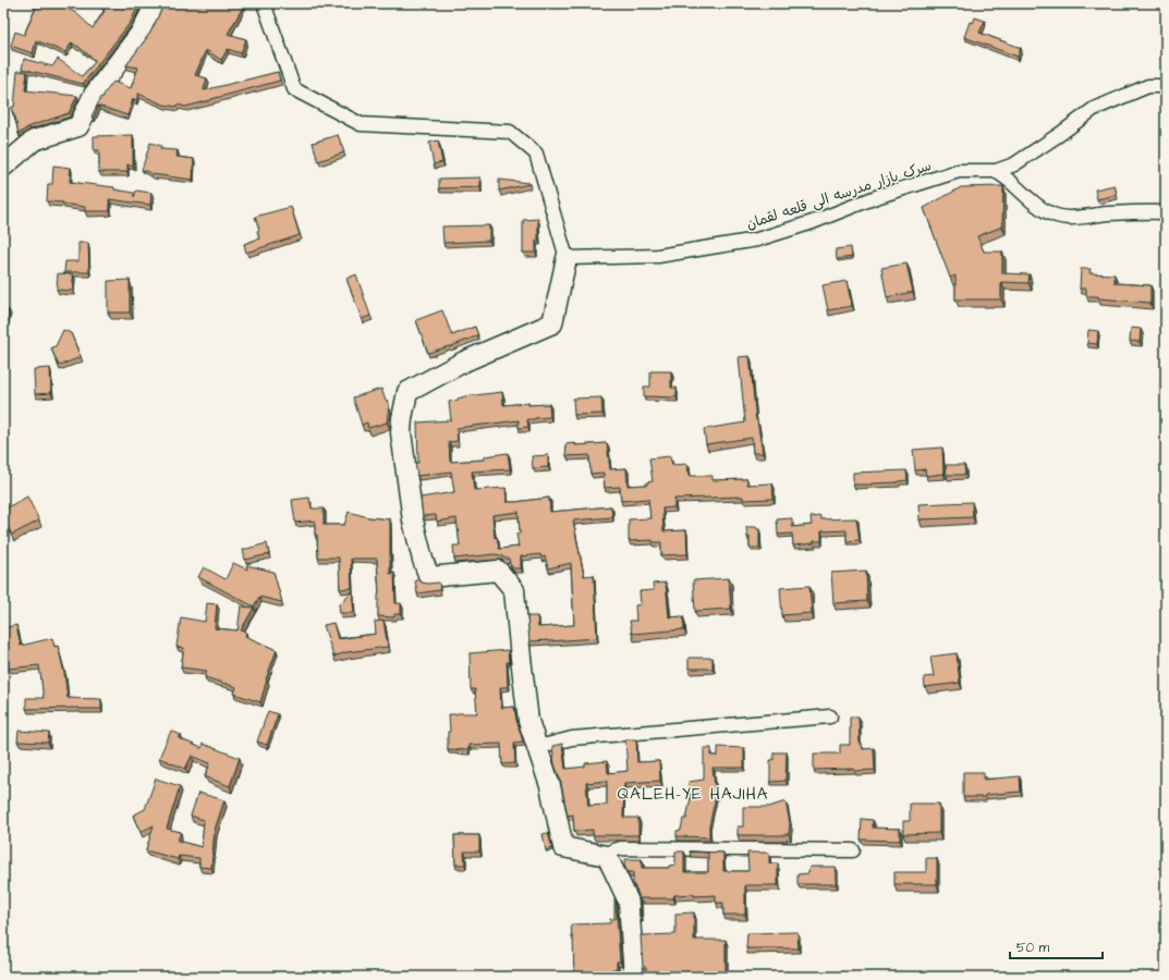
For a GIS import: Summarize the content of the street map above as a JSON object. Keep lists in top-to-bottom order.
{
  "streets": {
    "street": ["سرک بازار مدرسه الی قلعه لقمان"]
  },
  "districts": ["QALEH-YE HAJIHA"],
  "scale_bar": "50 m"
}
